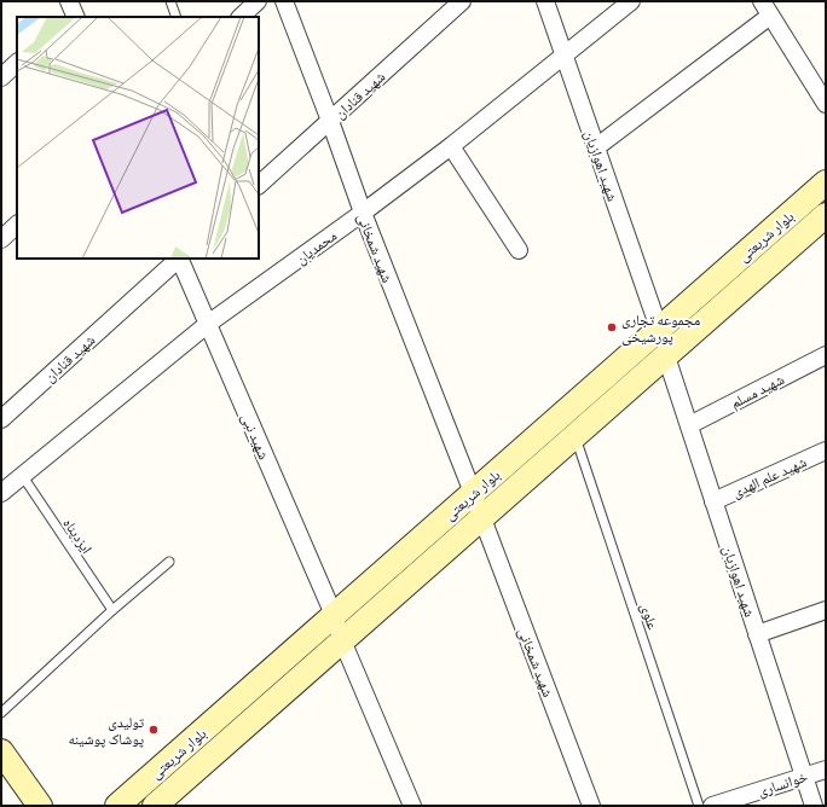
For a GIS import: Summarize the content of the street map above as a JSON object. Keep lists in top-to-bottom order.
{
  "streets": {
    "main road": ["بلوار شریعتی"],
    "street": [
      "شهید قنادان",
      "شهید اهوازیان",
      "محمدیان",
      "شهید شمخانی",
      "شهید مسلم",
      "شهید نبی",
      "شهید علم الهدی",
      "خوانساری"
    ],
    "lane": ["ایزدپناه", "علوی"]
  },
  "crossings": [
    ["شهید قنادان", "شهید شمخانی"],
    ["شهید اهوازیان", "بلوار شریعتی"],
    ["شهید اهوازیان", "محمدیان"],
    ["شهید اهوازیان", "شهید مسلم"],
    ["شهید اهوازیان", "شهید علم الهدی"],
    ["شهید اهوازیان", "خوانساری"],
    ["بلوار شریعتی", "شهید شمخانی"],
    ["بلوار شریعتی", "شهید نبی"],
    ["بلوار شریعتی", "علوی"],
    ["محمدیان", "شهید شمخانی"],
    ["محمدیان", "شهید نبی"],
    ["محمدیان", "ایزدپناه"]
  ],
  "places": ["مجموعه تجاری پورشیخی", "تولیدی پوشاک پوشینه"]
}
